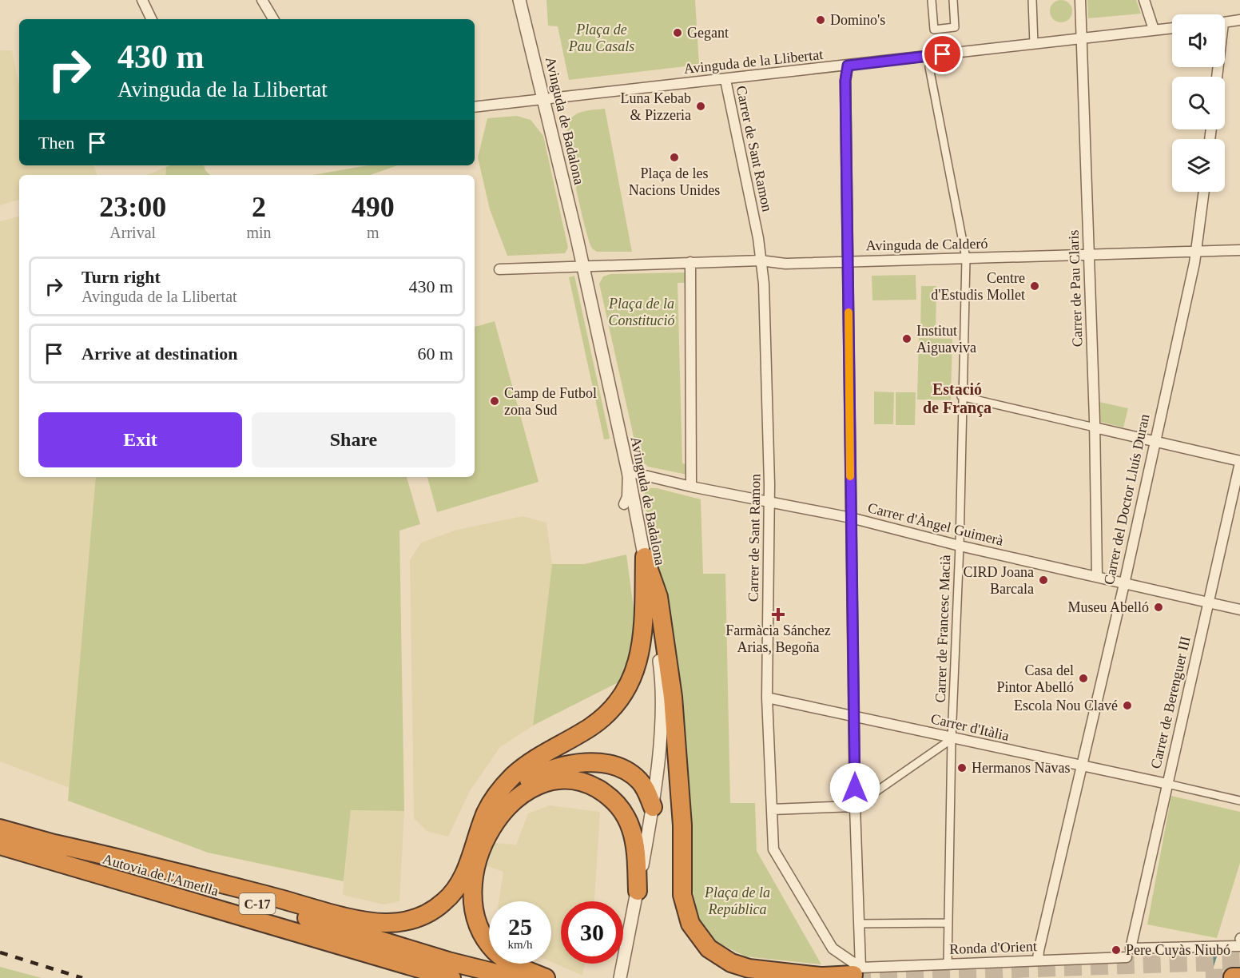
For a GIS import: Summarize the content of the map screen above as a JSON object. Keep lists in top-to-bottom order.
{
  "streets": {
    "highway": ["Autovia de l'Ametlla", "C-17"],
    "street": [
      "Avinguda de la Llibertat",
      "Avinguda de Badalona",
      "Carrer de Sant Ramon",
      "Avinguda de Calderó",
      "Carrer de Pau Claris",
      "Carrer del Doctor Lluís Duran",
      "Carrer d'Àngel Guimerà",
      "Carrer de Francesc Macià",
      "Carrer de Berenguer III",
      "Carrer d'Itàlia",
      "Ronda d'Orient"
    ]
  },
  "crossings": [
    ["Avinguda de la Llibertat", "Avinguda de Badalona"],
    ["Avinguda de la Llibertat", "Carrer de Sant Ramon"],
    ["Avinguda de la Llibertat", "Carrer de Pau Claris"],
    ["Avinguda de Badalona", "Avinguda de Calderó"],
    ["Avinguda de Badalona", "Carrer d'Àngel Guimerà"],
    ["Carrer de Sant Ramon", "Avinguda de Calderó"],
    ["Carrer de Sant Ramon", "Carrer d'Àngel Guimerà"],
    ["Carrer de Sant Ramon", "Carrer d'Itàlia"],
    ["Carrer de Sant Ramon", "Ronda d'Orient"],
    ["Avinguda de Calderó", "Carrer de Pau Claris"],
    ["Avinguda de Calderó", "Carrer del Doctor Lluís Duran"],
    ["Avinguda de Calderó", "Carrer de Francesc Macià"],
    ["Carrer de Pau Claris", "Carrer d'Àngel Guimerà"],
    ["Carrer del Doctor Lluís Duran", "Carrer d'Àngel Guimerà"],
    ["Carrer del Doctor Lluís Duran", "Carrer d'Itàlia"],
    ["Carrer del Doctor Lluís Duran", "Ronda d'Orient"],
    ["Carrer d'Àngel Guimerà", "Carrer de Francesc Macià"],
    ["Carrer d'Àngel Guimerà", "Carrer de Berenguer III"],
    ["Carrer de Francesc Macià", "Carrer d'Itàlia"],
    ["Carrer de Francesc Macià", "Ronda d'Orient"],
    ["Carrer de Berenguer III", "Carrer d'Itàlia"],
    ["Carrer de Berenguer III", "Ronda d'Orient"]
  ],
  "districts": ["Estació de França"],
  "parks": ["Plaça de Pau Casals", "Plaça de la Constitució", "Plaça de la República"],
  "places": {
    "other": [
      "Domino's",
      "Gegant",
      "Luna Kebab & Pizzeria",
      "Plaça de les Nacions Unides",
      "Centre d'Estudis Mollet",
      "Institut Aiguaviva",
      "Camp de Futbol zona Sud",
      "CIRD Joana Barcala",
      "Museu Abelló",
      "Casa del Pintor Abelló",
      "Escola Nou Clavé",
      "Hermanos Navas",
      "Pere Cuyàs Niubó"
    ],
    "health": ["Farmàcia Sánchez Arias, Begoña"]
  },
  "page": {
    "turn": ["430 m", "Avinguda de la Llibertat"],
    "then": "Then",
    "eta": [
      "23:00",
      "Arrival",
      "2",
      "min",
      "490",
      "m"
    ],
    "list": [
      {
        "name": "Turn right",
        "note": "Avinguda de la Llibertat",
        "value": "430 m"
      },
      {
        "name": "Arrive at destination",
        "value": "60 m"
      }
    ],
    "buttons": ["Exit", "Share"],
    "speed": "25 km/h",
    "limit": "30"
  }
}
